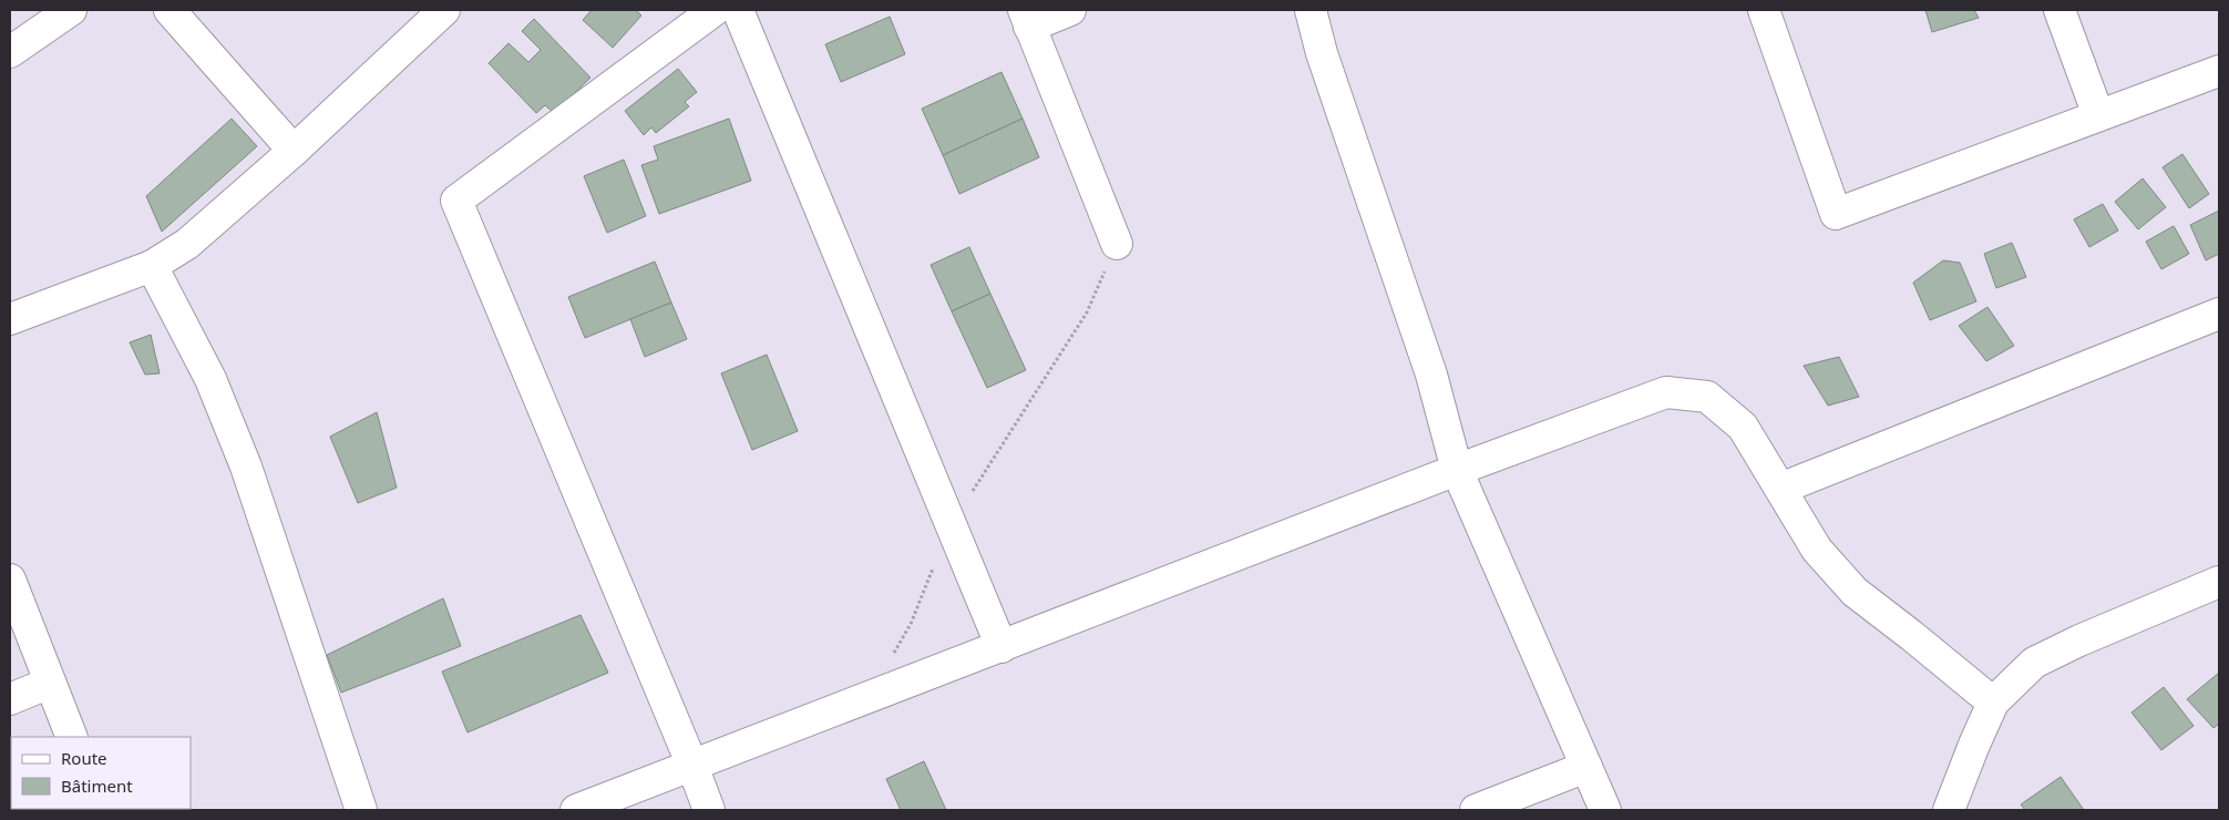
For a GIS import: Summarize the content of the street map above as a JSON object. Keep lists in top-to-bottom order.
{
  "legend": ["Route", "Bâtiment"]
}
